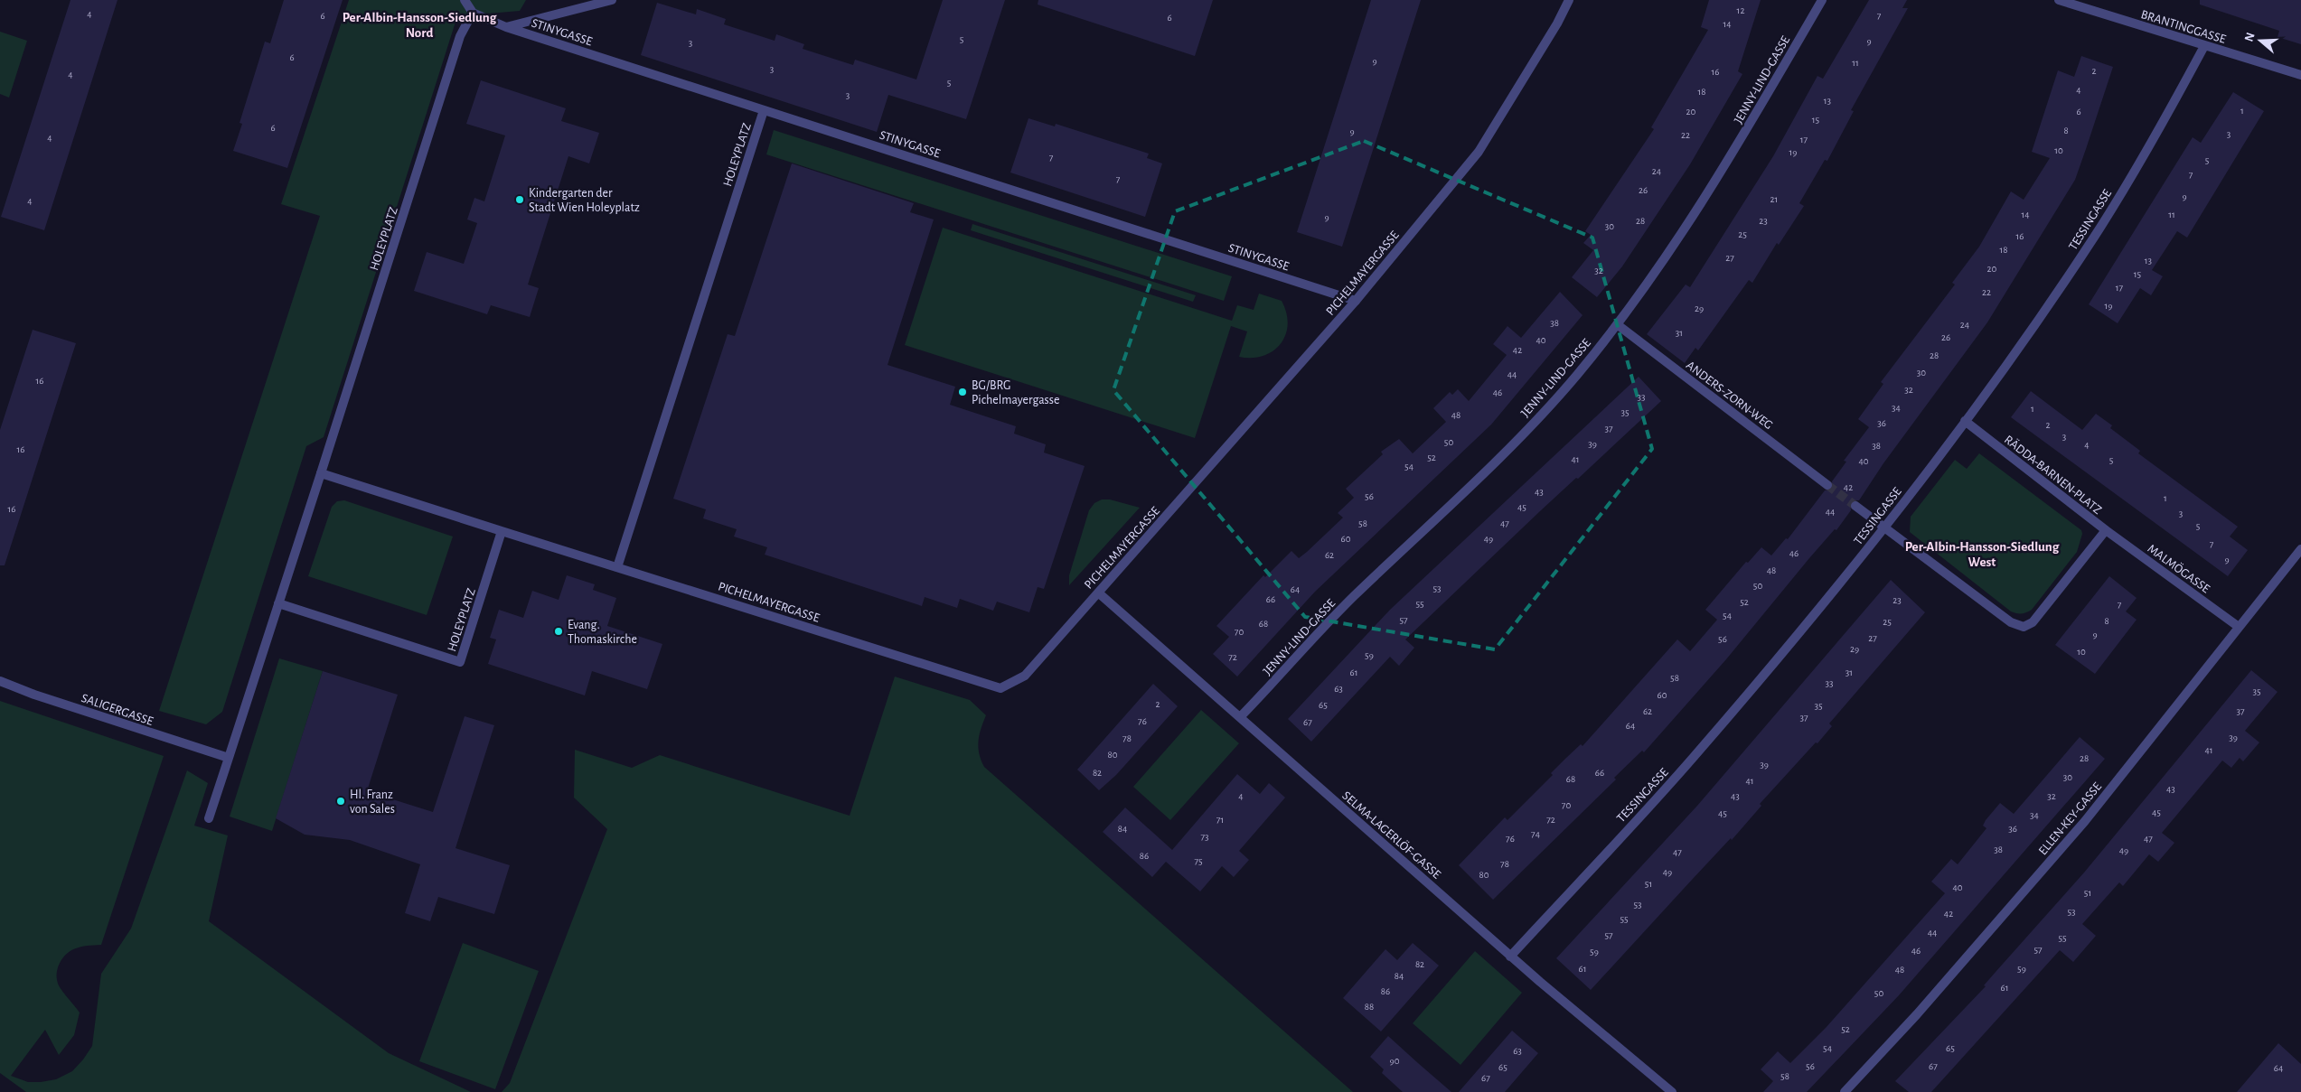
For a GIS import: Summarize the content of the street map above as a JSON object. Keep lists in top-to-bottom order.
{
  "streets": {
    "street": [
      "BRANTINGGASSE",
      "STINYGASSE",
      "JENNY-LIND-GASSE",
      "HOLEYPLATZ",
      "TESSINGASSE",
      "PICHELMAYERGASSE",
      "ANDERS-ZORN-WEG",
      "RÄDDA-BARNEN-PLATZ",
      "MALMÖGASSE",
      "SALIGERGASSE",
      "ELLEN-KEY-GASSE",
      "SELMA-LAGERLÖF-GASSE"
    ]
  },
  "crossings": [
    ["BRANTINGGASSE", "TESSINGASSE"],
    ["STINYGASSE", "HOLEYPLATZ"],
    ["STINYGASSE", "PICHELMAYERGASSE"],
    ["JENNY-LIND-GASSE", "ANDERS-ZORN-WEG"],
    ["JENNY-LIND-GASSE", "SELMA-LAGERLÖF-GASSE"],
    ["HOLEYPLATZ", "PICHELMAYERGASSE"],
    ["TESSINGASSE", "RÄDDA-BARNEN-PLATZ"],
    ["TESSINGASSE", "SELMA-LAGERLÖF-GASSE"],
    ["PICHELMAYERGASSE", "SELMA-LAGERLÖF-GASSE"],
    ["RÄDDA-BARNEN-PLATZ", "MALMÖGASSE"],
    ["MALMÖGASSE", "ELLEN-KEY-GASSE"]
  ],
  "districts": ["Per-Albin-Hansson-Siedlung Nord", "Per-Albin-Hansson-Siedlung West"],
  "places": [
    "Kindergarten der Stadt Wien Holeyplatz",
    "BG/BRG Pichelmayergasse",
    "Evang. Thomaskirche",
    "Hl. Franz von Sales"
  ],
  "house_numbers": [
    "12",
    "4",
    "6",
    "7",
    "6",
    "14",
    "5",
    "9",
    "3",
    "6",
    "9",
    "11",
    "3",
    "2",
    "16",
    "4",
    "5",
    "4",
    "18",
    "3",
    "13",
    "1",
    "20",
    "6",
    "15",
    "6",
    "8",
    "9",
    "3",
    "22",
    "4",
    "17",
    "10",
    "19",
    "7",
    "5",
    "24",
    "7",
    "7",
    "26",
    "9",
    "21",
    "4",
    "14",
    "11",
    "9",
    "28",
    "23",
    "30",
    "25",
    "16",
    "18",
    "27",
    "13",
    "20",
    "32",
    "15",
    "17",
    "22",
    "19",
    "29",
    "38",
    "24",
    "31",
    "26",
    "40",
    "42",
    "28",
    "30",
    "44",
    "16",
    "32",
    "46",
    "33",
    "34",
    "1",
    "35",
    "48",
    "36",
    "2",
    "37",
    "3",
    "50",
    "39",
    "4",
    "38",
    "16",
    "52",
    "41",
    "5",
    "40",
    "54",
    "42",
    "43",
    "56",
    "1",
    "45",
    "16",
    "44",
    "3",
    "58",
    "47",
    "5",
    "60",
    "49",
    "7",
    "46",
    "62",
    "9",
    "48",
    "50",
    "53",
    "64",
    "66",
    "23",
    "52",
    "55",
    "7",
    "54",
    "57",
    "8",
    "25",
    "68",
    "70",
    "9",
    "27",
    "56",
    "29",
    "10",
    "59",
    "72",
    "61",
    "31",
    "58",
    "33",
    "63",
    "35",
    "60",
    "2",
    "65",
    "35",
    "62",
    "37",
    "37",
    "76",
    "67",
    "64",
    "39",
    "78",
    "41",
    "80",
    "28",
    "39",
    "82",
    "66",
    "30",
    "68",
    "41",
    "43",
    "4",
    "43",
    "32",
    "70",
    "45",
    "45",
    "34",
    "71",
    "72",
    "84",
    "36",
    "74",
    "73",
    "76",
    "47",
    "38",
    "49",
    "47",
    "86",
    "75",
    "78",
    "49",
    "80",
    "51",
    "40",
    "51",
    "53",
    "53",
    "42",
    "55",
    "44",
    "57",
    "55",
    "57",
    "46",
    "59",
    "82",
    "61",
    "59",
    "48",
    "84",
    "61",
    "86",
    "50",
    "88",
    "52",
    "54",
    "65",
    "63",
    "90",
    "56",
    "67",
    "65",
    "64",
    "58",
    "67"
  ],
  "north": "left"
}
